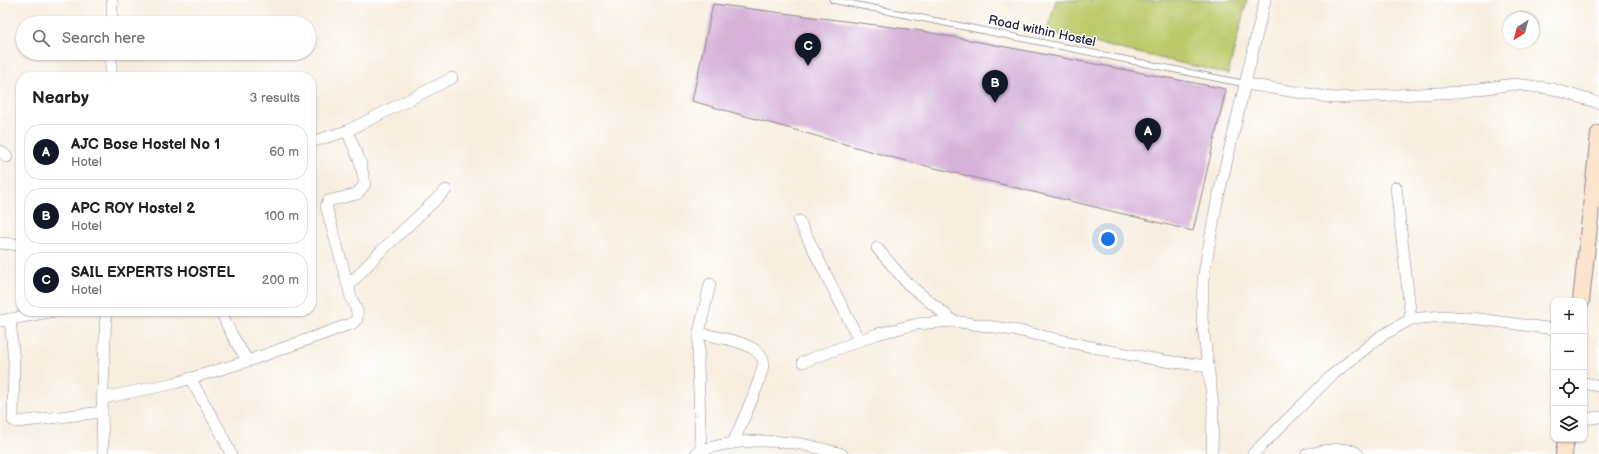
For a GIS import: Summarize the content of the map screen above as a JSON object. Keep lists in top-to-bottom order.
{
  "streets": {
    "lane": ["Road within Hostel"]
  },
  "north": "bottom left",
  "page": {
    "search": "Search here",
    "pins": ["C", "B", "A"],
    "heading": ["Nearby", "3 results"],
    "list": [
      {
        "mark": "A",
        "name": "AJC Bose Hostel No 1",
        "note": "Hotel",
        "value": "60 m"
      },
      {
        "mark": "B",
        "name": "APC ROY Hostel 2",
        "note": "Hotel",
        "value": "100 m"
      },
      {
        "mark": "C",
        "name": "SAIL EXPERTS HOSTEL",
        "note": "Hotel",
        "value": "200 m"
      }
    ],
    "map_buttons": ["+", "−"]
  }
}
